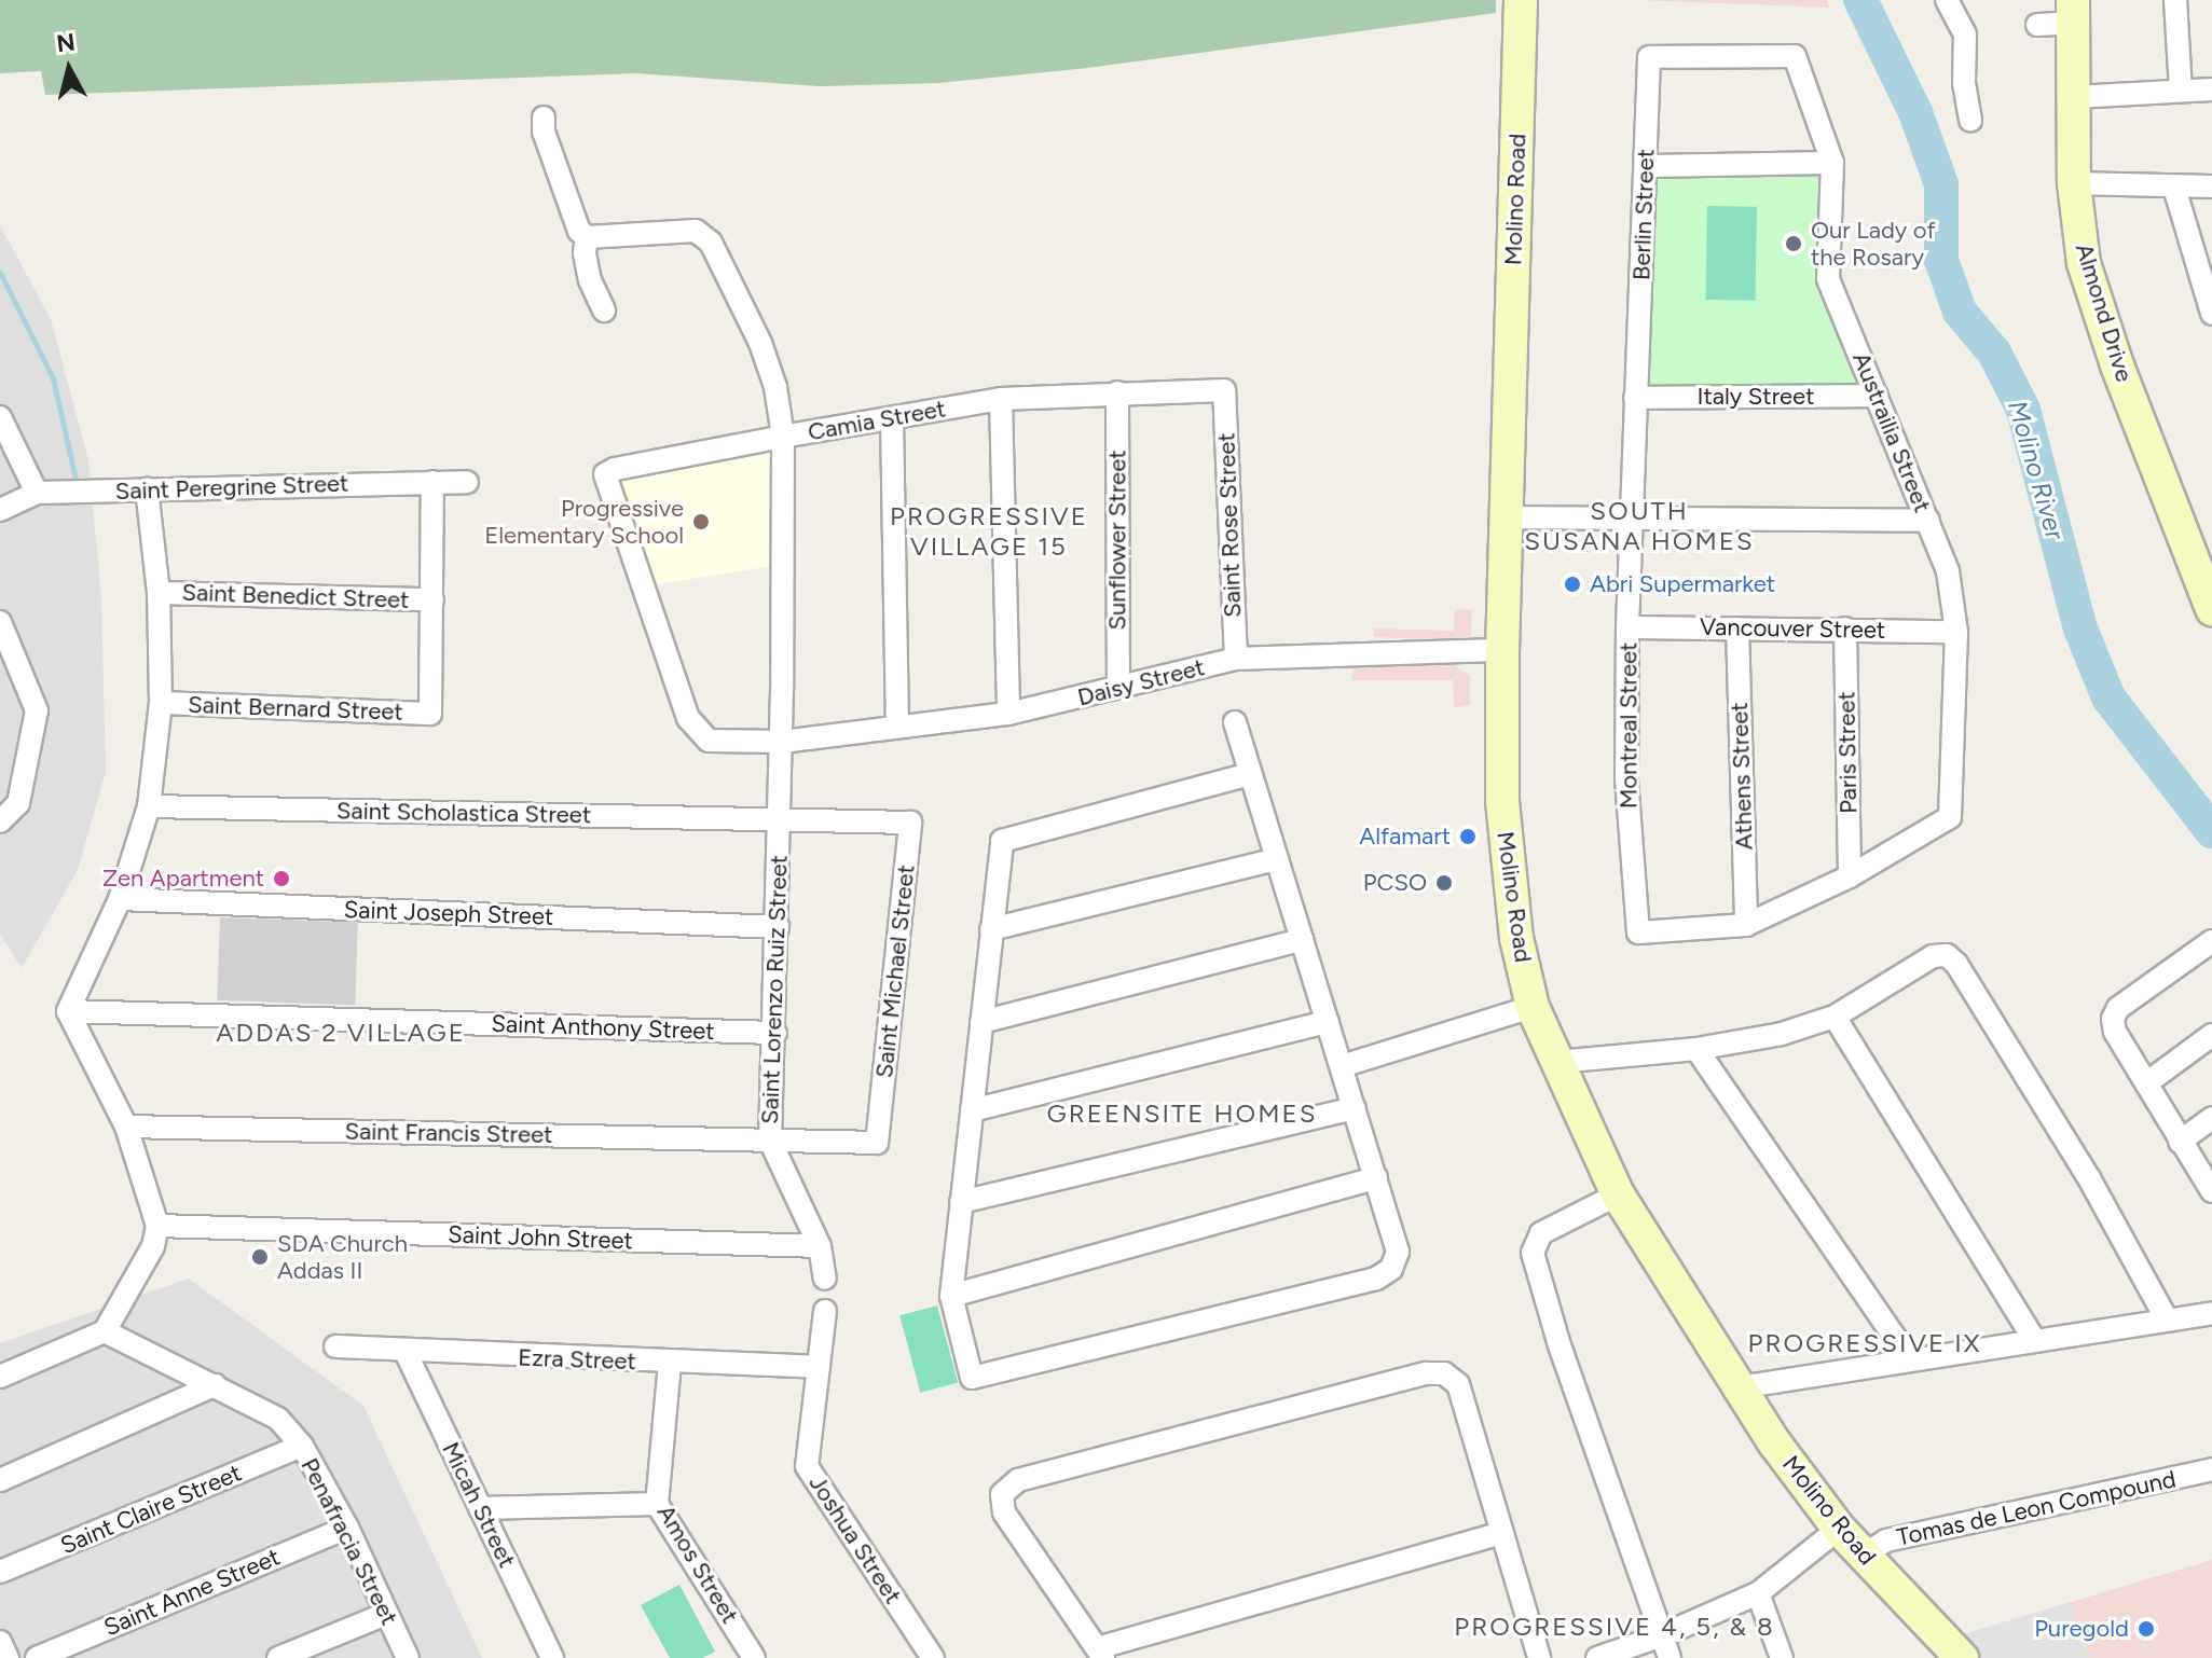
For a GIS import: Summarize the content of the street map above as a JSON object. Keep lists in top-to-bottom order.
{
  "streets": {
    "main road": ["Molino Road", "Almond Drive"],
    "street": [
      "Berlin Street",
      "Italy Street",
      "Camia Street",
      "Austrailia Street",
      "Saint Peregrine Street",
      "Saint Rose Street",
      "Sunflower Street",
      "Saint Benedict Street",
      "Vancouver Street",
      "Daisy Street",
      "Saint Bernard Street",
      "Montreal Street",
      "Paris Street",
      "Athens Street",
      "Saint Scholastica Street",
      "Saint Joseph Street",
      "Saint Michael Street",
      "Saint Lorenzo Ruiz Street",
      "Saint Anthony Street",
      "Saint Francis Street",
      "Saint John Street",
      "Ezra Street",
      "Micah Street",
      "Tomas de Leon Compound",
      "Saint Claire Street",
      "Joshua Street",
      "Penafracia Street",
      "Amos Street",
      "Saint Anne Street"
    ]
  },
  "crossings": [
    ["Molino Road", "Daisy Street"],
    ["Molino Road", "Tomas de Leon Compound"],
    ["Berlin Street", "Italy Street"],
    ["Berlin Street", "Austrailia Street"],
    ["Berlin Street", "Montreal Street"],
    ["Italy Street", "Austrailia Street"],
    ["Camia Street", "Saint Rose Street"],
    ["Camia Street", "Sunflower Street"],
    ["Camia Street", "Daisy Street"],
    ["Camia Street", "Saint Lorenzo Ruiz Street"],
    ["Austrailia Street", "Vancouver Street"],
    ["Austrailia Street", "Paris Street"],
    ["Saint Rose Street", "Daisy Street"],
    ["Sunflower Street", "Daisy Street"],
    ["Saint Benedict Street", "Saint Bernard Street"],
    ["Vancouver Street", "Montreal Street"],
    ["Vancouver Street", "Paris Street"],
    ["Vancouver Street", "Athens Street"],
    ["Daisy Street", "Saint Lorenzo Ruiz Street"],
    ["Montreal Street", "Athens Street"],
    ["Saint Scholastica Street", "Saint Michael Street"],
    ["Saint Scholastica Street", "Saint Lorenzo Ruiz Street"],
    ["Saint Joseph Street", "Saint Lorenzo Ruiz Street"],
    ["Saint Michael Street", "Saint Lorenzo Ruiz Street"],
    ["Saint Michael Street", "Saint Francis Street"],
    ["Saint Lorenzo Ruiz Street", "Saint Anthony Street"],
    ["Saint Lorenzo Ruiz Street", "Saint Francis Street"],
    ["Saint Lorenzo Ruiz Street", "Saint John Street"],
    ["Ezra Street", "Micah Street"],
    ["Ezra Street", "Joshua Street"],
    ["Ezra Street", "Amos Street"],
    ["Saint Claire Street", "Penafracia Street"],
    ["Penafracia Street", "Saint Anne Street"]
  ],
  "districts": [
    "SOUTH SUSANA HOMES",
    "PROGRESSIVE VILLAGE 15",
    "ADDAS 2 VILLAGE",
    "GREENSITE HOMES",
    "PROGRESSIVE IX",
    "PROGRESSIVE 4, 5, & 8"
  ],
  "water": ["Molino River"],
  "places": [
    "Our Lady of the Rosary",
    "Progressive Elementary School",
    "Abri Supermarket",
    "Alfamart",
    "Zen Apartment",
    "PCSO",
    "SDA Church Addas II",
    "Puregold"
  ],
  "north": "top"
}
